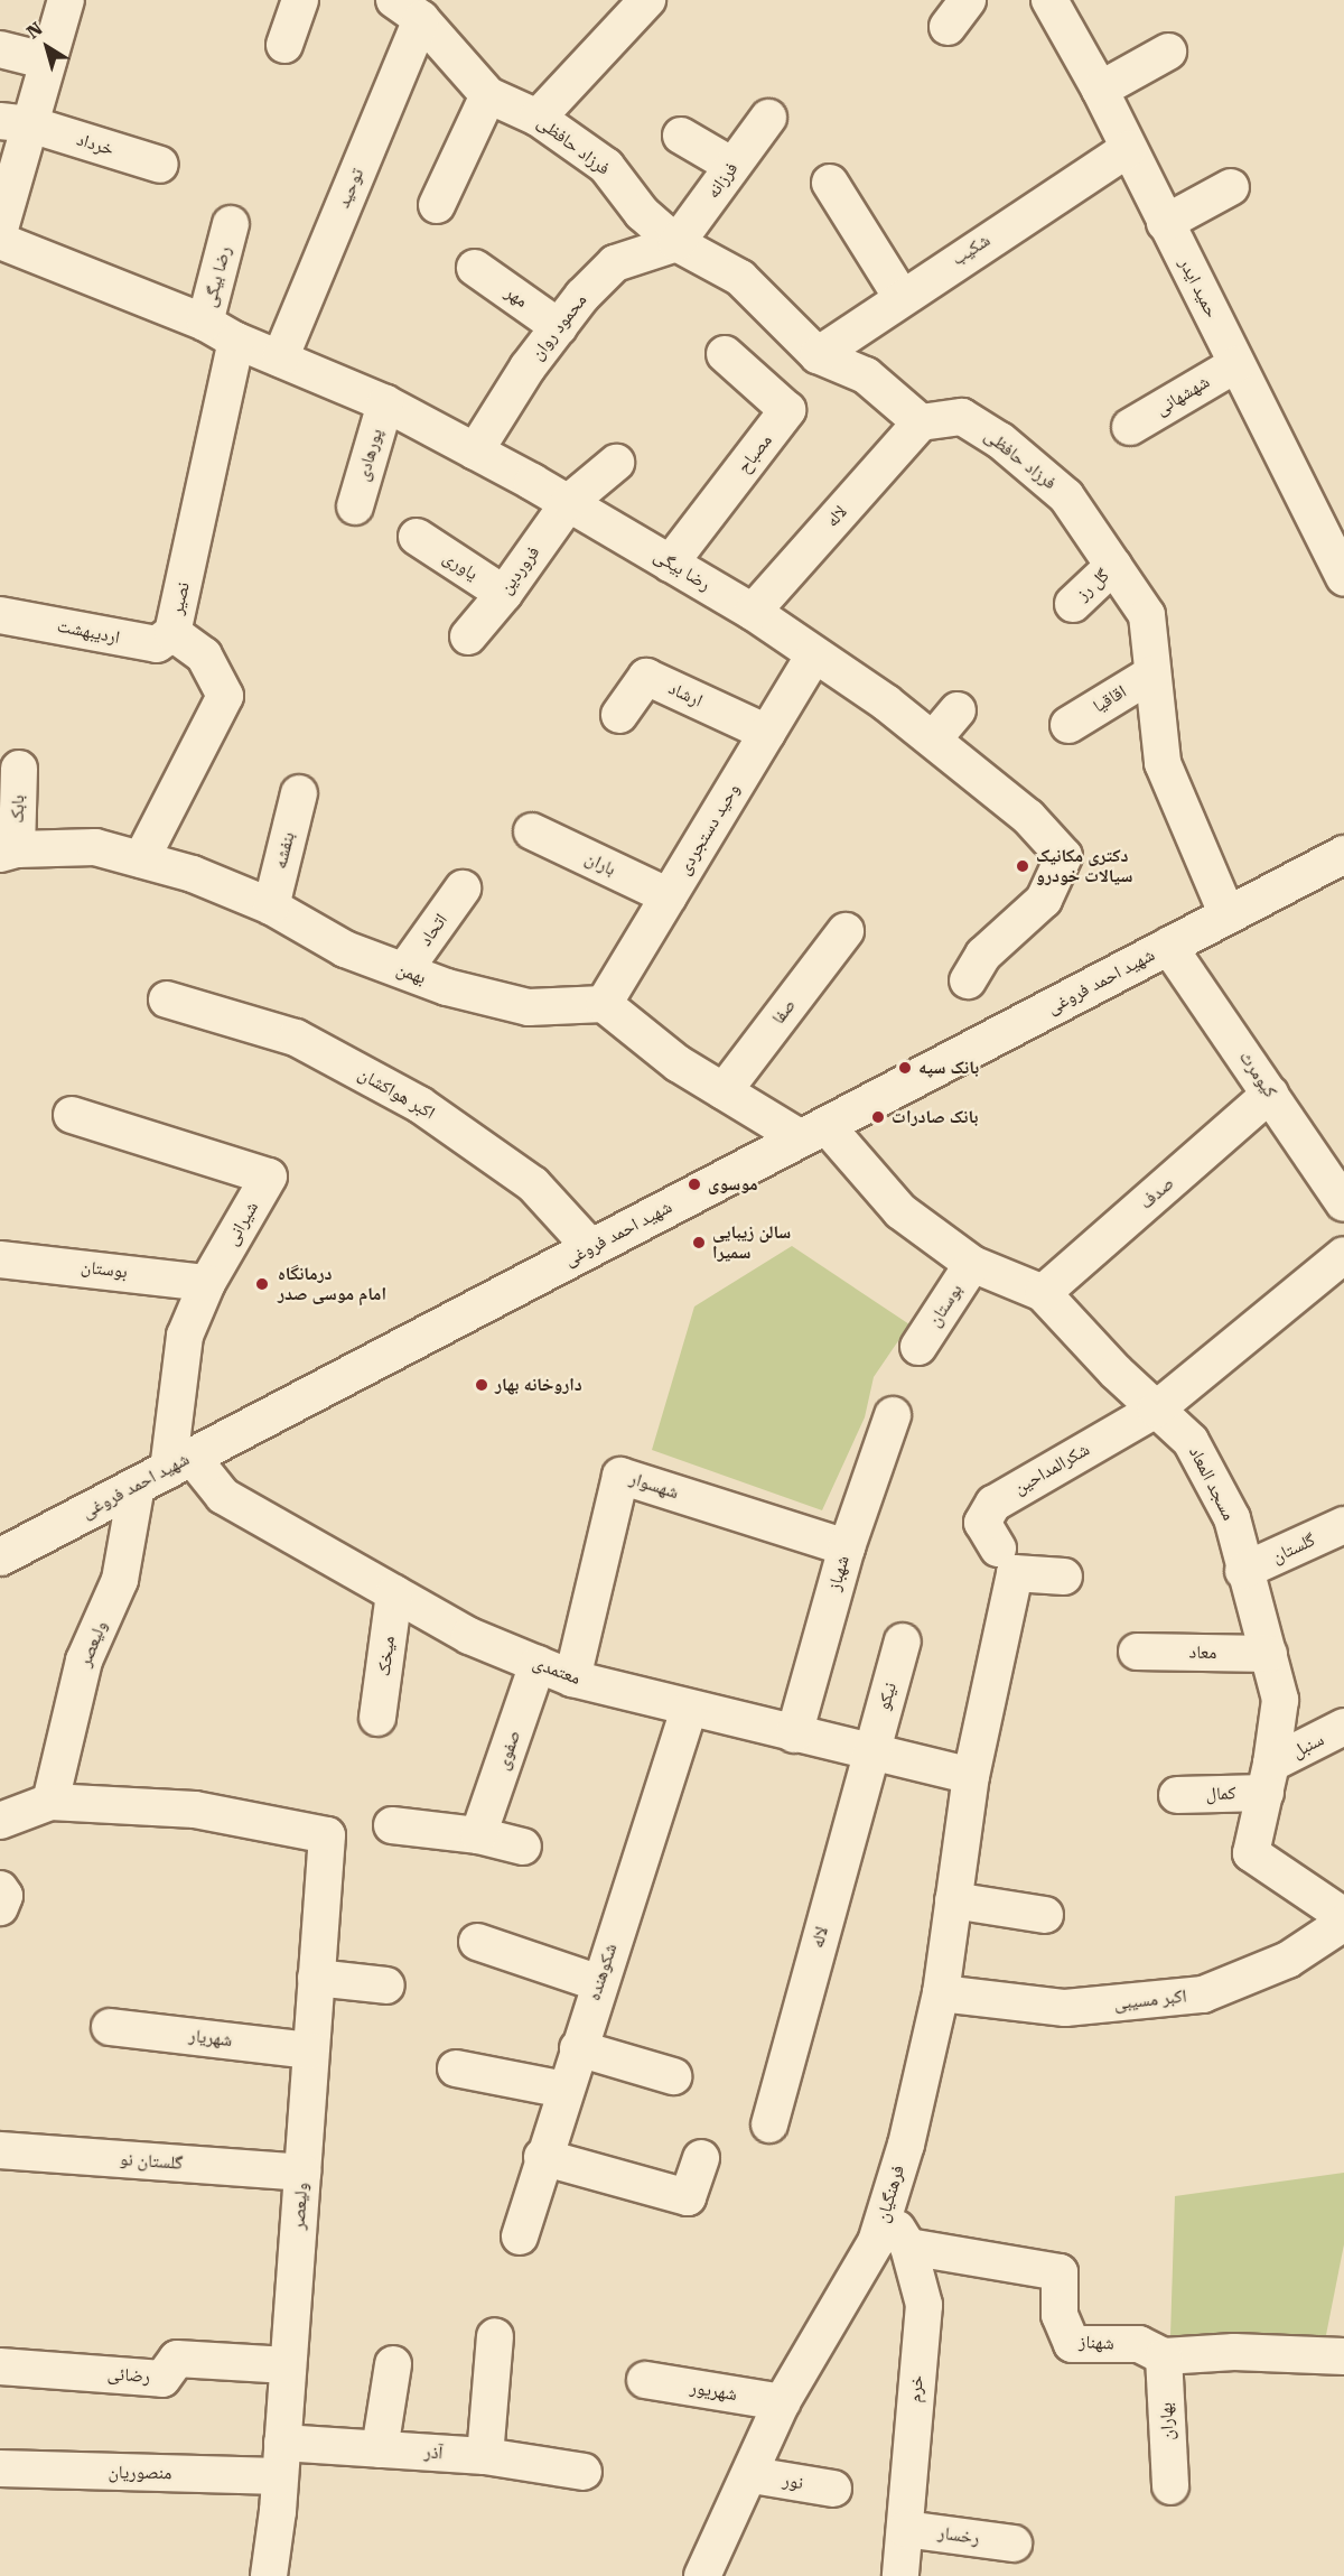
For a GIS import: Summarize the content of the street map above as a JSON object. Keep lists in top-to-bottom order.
{
  "streets": {
    "main road": ["شهید احمد فروغی"],
    "street": [
      "خرداد",
      "فرزاد حافظی",
      "فرزانه",
      "توحید",
      "شکیب",
      "رضا بیگی",
      "حمید ایدر",
      "مهر",
      "محمود روان",
      "شهشهانی",
      "مصباح",
      "پورهادی",
      "لاله",
      "یاوری",
      "فروردین",
      "گل رز",
      "نصیر",
      "اردیبهشت",
      "ارشاد",
      "اقاقیا",
      "بابک",
      "وحید دستجردی",
      "بنفشه",
      "باران",
      "اتحاد",
      "بهمن",
      "صفا",
      "کیومرث",
      "اکبر هواکشان",
      "صدف",
      "شیرانی",
      "بوستان",
      "شکرالمداحین",
      "مسجد المعاد",
      "شهسوار",
      "گلستان",
      "شهباز",
      "ولیعصر",
      "معاد",
      "میخک",
      "معتمدی",
      "نیکو",
      "سنبل",
      "صفوی",
      "کمال",
      "شکوهنده",
      "اکبر مسیبی",
      "شهریار",
      "گلستان نو",
      "فرهنگیان",
      "شهناز",
      "رضائی",
      "خرم",
      "شهریور",
      "بهاران",
      "آذر",
      "منصوریان",
      "نور",
      "رخسار"
    ]
  },
  "crossings": [
    ["فرزاد حافظی", "فرزانه"],
    ["فرزاد حافظی", "توحید"],
    ["فرزاد حافظی", "شکیب"],
    ["فرزاد حافظی", "محمود روان"],
    ["فرزاد حافظی", "لاله"],
    ["فرزاد حافظی", "گل رز"],
    ["فرزاد حافظی", "اقاقیا"],
    ["فرزاد حافظی", "شهید احمد فروغی"],
    ["فرزانه", "محمود روان"],
    ["توحید", "رضا بیگی"],
    ["شکیب", "حمید ایدر"],
    ["رضا بیگی", "محمود روان"],
    ["رضا بیگی", "مصباح"],
    ["رضا بیگی", "پورهادی"],
    ["رضا بیگی", "لاله"],
    ["رضا بیگی", "فروردین"],
    ["رضا بیگی", "نصیر"],
    ["رضا بیگی", "وحید دستجردی"],
    ["حمید ایدر", "شهشهانی"],
    ["مهر", "محمود روان"],
    ["لاله", "معتمدی"],
    ["لاله", "نیکو"],
    ["یاوری", "فروردین"],
    ["نصیر", "اردیبهشت"],
    ["نصیر", "بهمن"],
    ["ارشاد", "وحید دستجردی"],
    ["بابک", "بهمن"],
    ["وحید دستجردی", "باران"],
    ["وحید دستجردی", "بهمن"],
    ["بنفشه", "بهمن"],
    ["اتحاد", "بهمن"],
    ["شهید احمد فروغی", "کیومرث"],
    ["شهید احمد فروغی", "اکبر هواکشان"],
    ["شهید احمد فروغی", "شیرانی"],
    ["شهید احمد فروغی", "مسجد المعاد"],
    ["شهید احمد فروغی", "ولیعصر"],
    ["شهید احمد فروغی", "معتمدی"],
    ["کیومرث", "صدف"],
    ["صدف", "مسجد المعاد"],
    ["شیرانی", "بوستان"],
    ["شیرانی", "ولیعصر"],
    ["شیرانی", "معتمدی"],
    ["بوستان", "مسجد المعاد"],
    ["شکرالمداحین", "مسجد المعاد"],
    ["مسجد المعاد", "گلستان"],
    ["مسجد المعاد", "معاد"],
    ["مسجد المعاد", "سنبل"],
    ["مسجد المعاد", "کمال"],
    ["شهسوار", "شهباز"],
    ["شهسوار", "معتمدی"],
    ["شهباز", "معتمدی"],
    ["ولیعصر", "معتمدی"],
    ["ولیعصر", "شهریار"],
    ["ولیعصر", "گلستان نو"],
    ["ولیعصر", "رضائی"],
    ["ولیعصر", "آذر"],
    ["ولیعصر", "منصوریان"],
    ["میخک", "معتمدی"],
    ["معتمدی", "نیکو"],
    ["معتمدی", "صفوی"],
    ["معتمدی", "شکوهنده"],
    ["معتمدی", "فرهنگیان"],
    ["سنبل", "کمال"],
    ["اکبر مسیبی", "فرهنگیان"],
    ["فرهنگیان", "خرم"],
    ["فرهنگیان", "شهریور"],
    ["فرهنگیان", "نور"],
    ["شهناز", "خرم"],
    ["شهناز", "بهاران"],
    ["خرم", "رخسار"],
    ["آذر", "منصوریان"]
  ],
  "places": [
    "دکتری مکانیک سیالات خودرو",
    "بانک سپه",
    "بانک صادرات",
    "موسوی",
    "سالن زیبایی سمیرا",
    "درمانگاه امام موسی صدر",
    "داروخانه بهار"
  ],
  "north": "top left"
}
